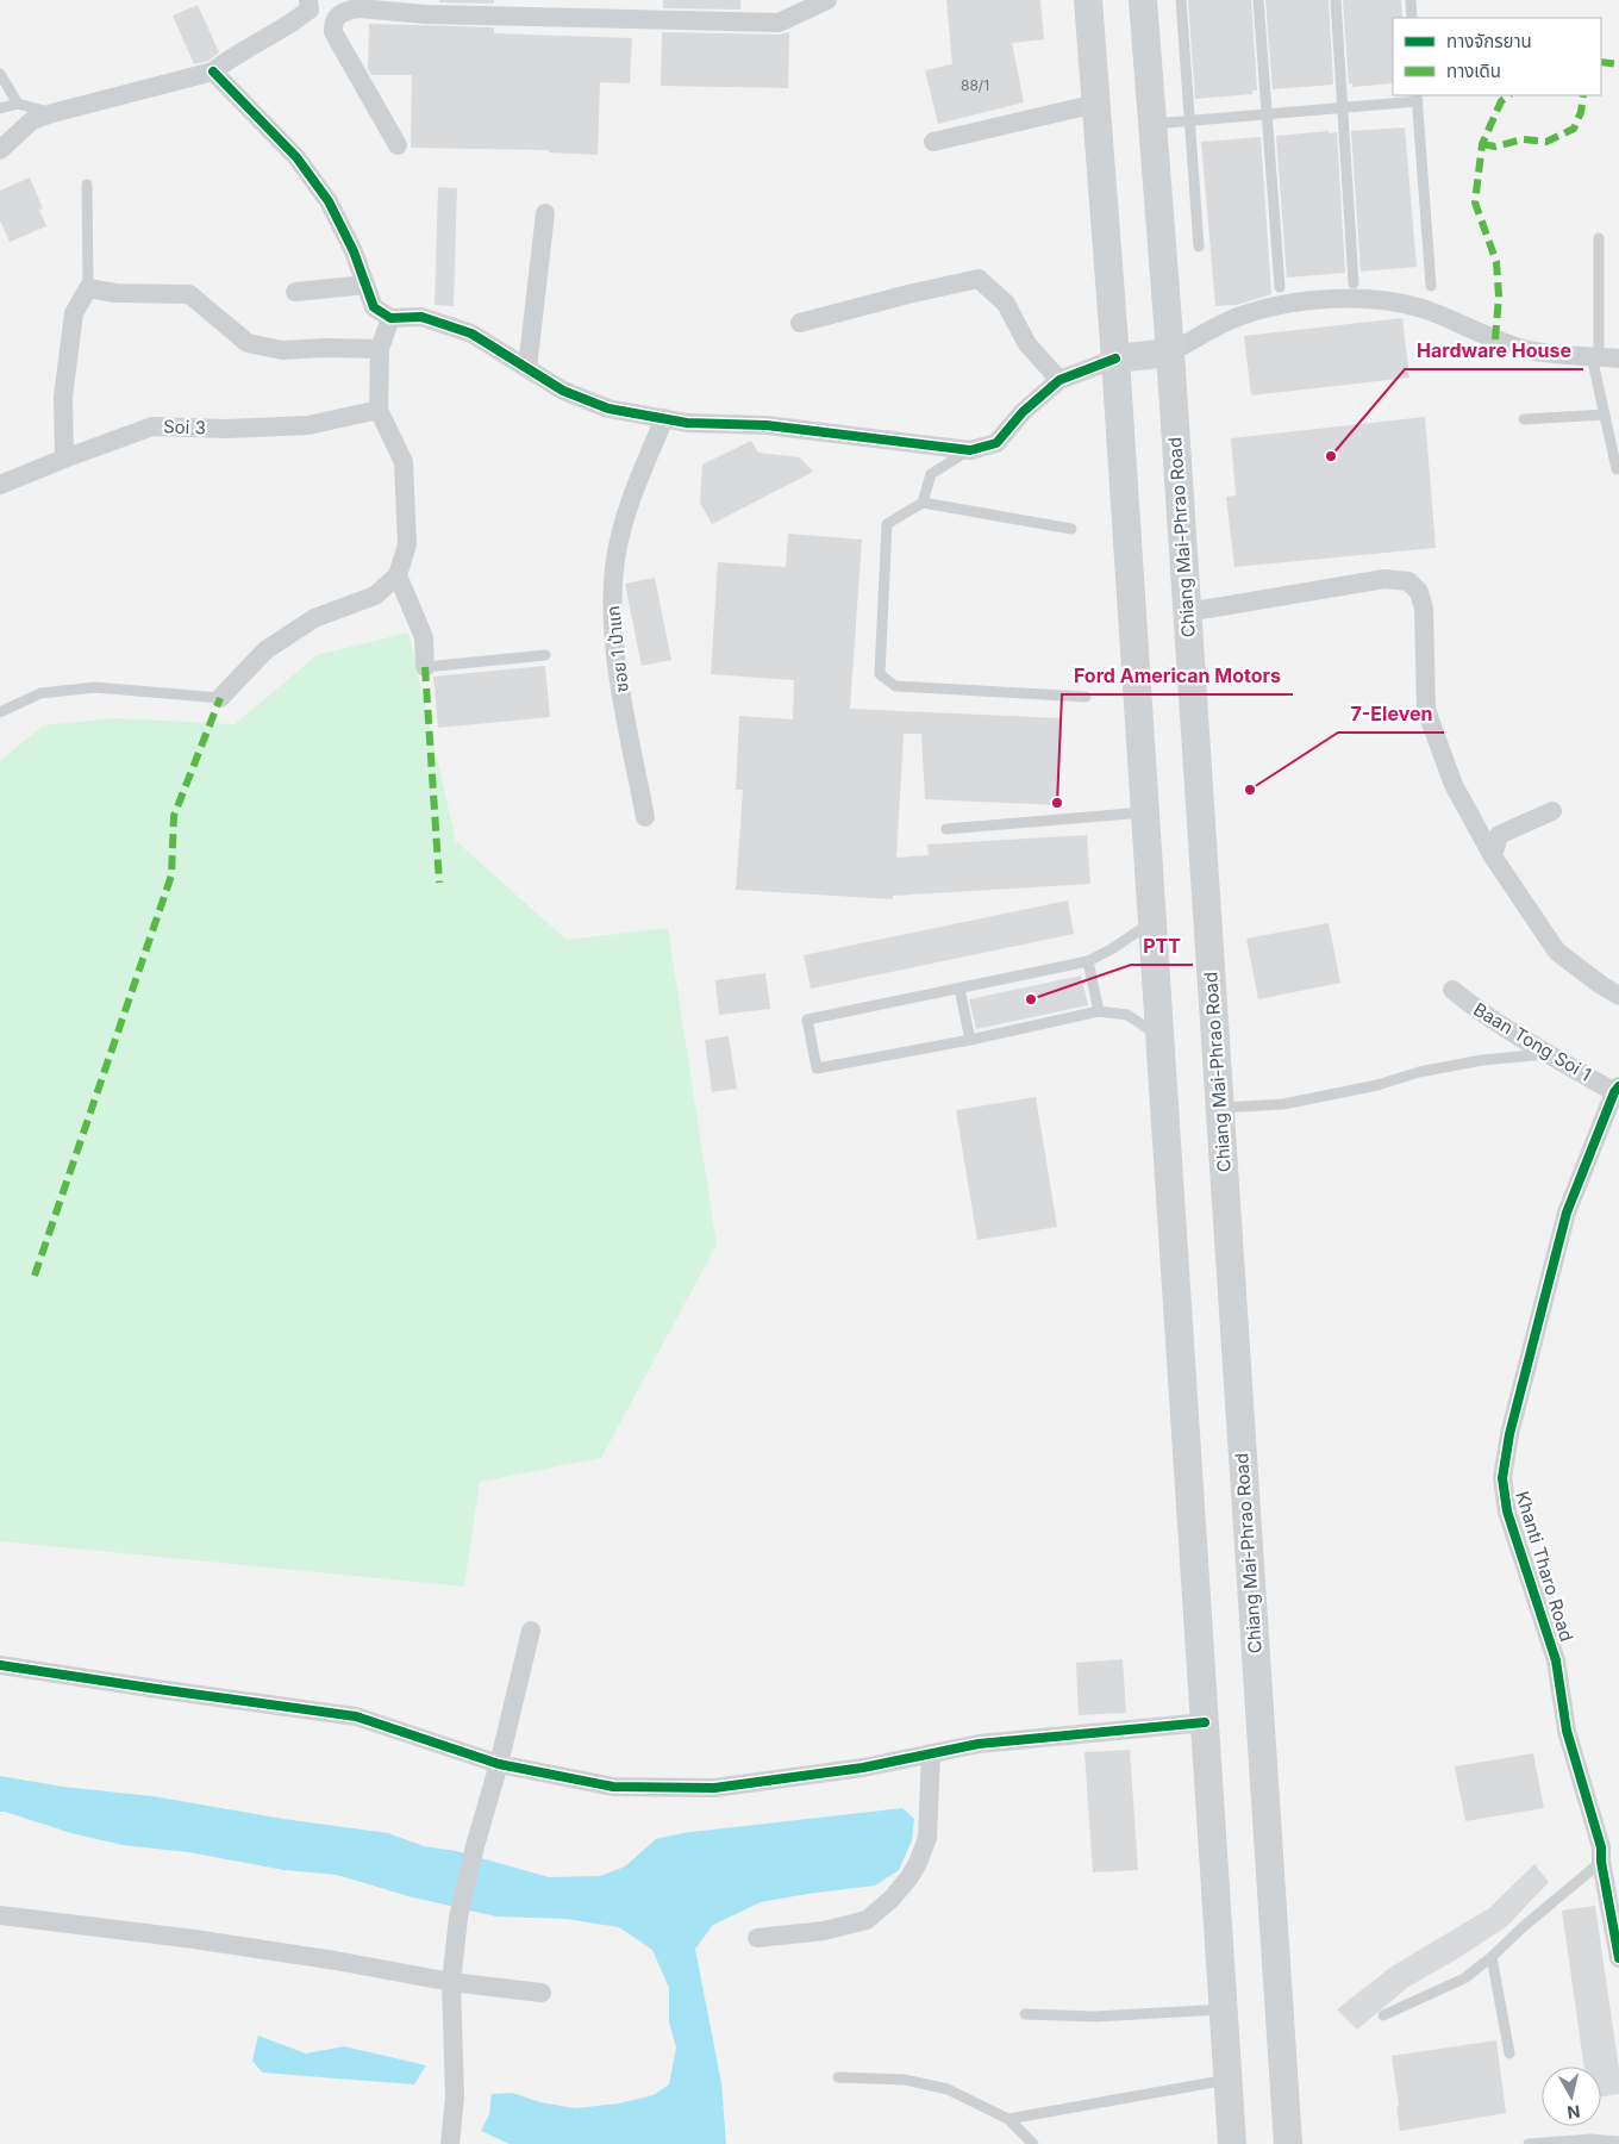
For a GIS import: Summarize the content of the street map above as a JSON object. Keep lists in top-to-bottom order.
{
  "streets": {
    "main road": ["Chiang Mai-Phrao Road"],
    "street": [
      "Soi 3",
      "ซอย 1 ป่าแก",
      "Baan Tong Soi 1",
      "Khanti Tharo Road"
    ]
  },
  "crossings": [
    ["Baan Tong Soi 1", "Khanti Tharo Road"]
  ],
  "places": [
    "Hardware House",
    "7-Eleven",
    "Ford American Motors",
    "PTT"
  ],
  "house_numbers": ["88/1"],
  "legend": ["ทางจักรยาน", "ทางเดิน"],
  "north": "bottom"
}
